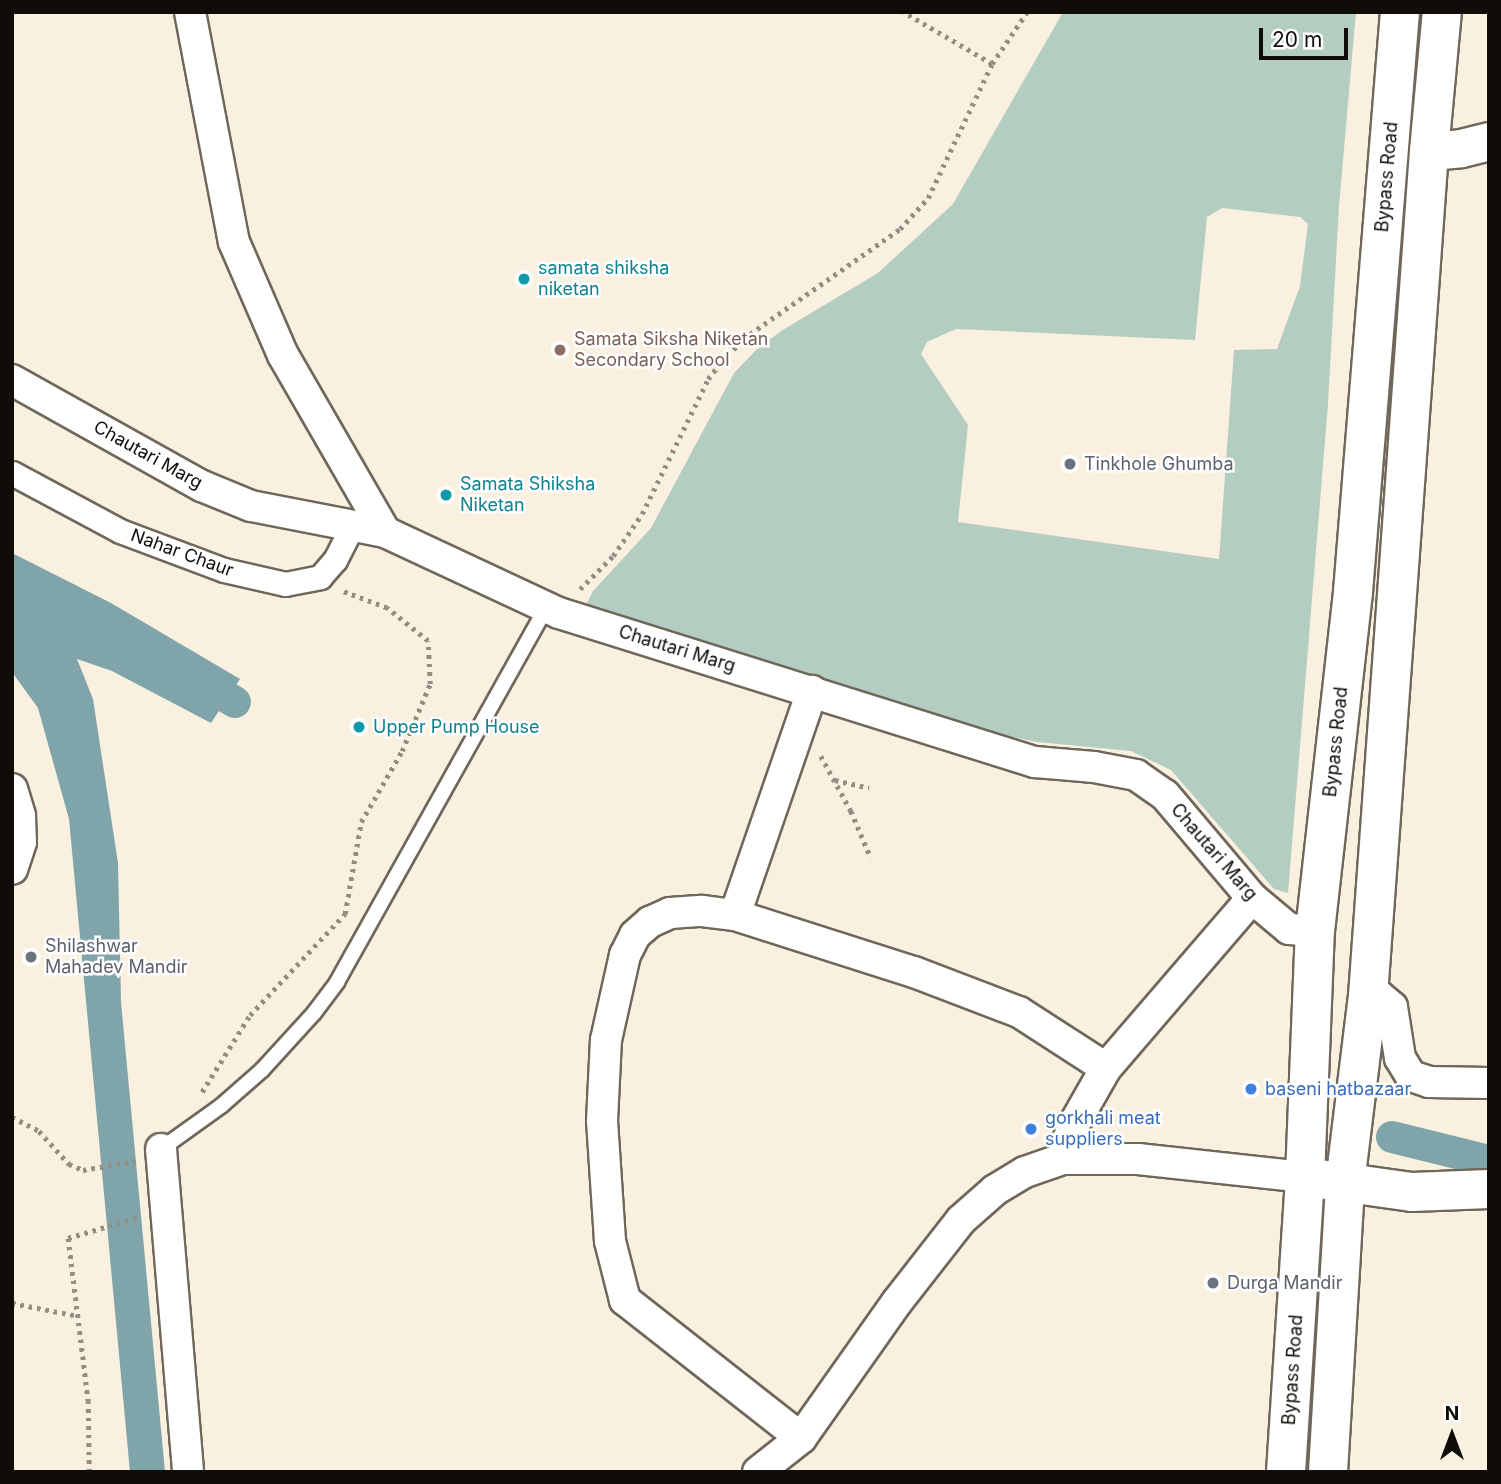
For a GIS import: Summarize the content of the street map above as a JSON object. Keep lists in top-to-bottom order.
{
  "streets": {
    "main road": ["Bypass Road"],
    "street": ["Chautari Marg", "Nahar Chaur"]
  },
  "crossings": [
    ["Bypass Road", "Chautari Marg"]
  ],
  "places": [
    "samata shiksha niketan",
    "Samata Siksha Niketan Secondary School",
    "Tinkhole Ghumba",
    "Samata Shiksha Niketan",
    "Upper Pump House",
    "Shilashwar Mahadev Mandir",
    "baseni hatbazaar",
    "gorkhali meat suppliers",
    "Durga Mandir"
  ],
  "scale_bar": "20 m",
  "north": "top"
}
